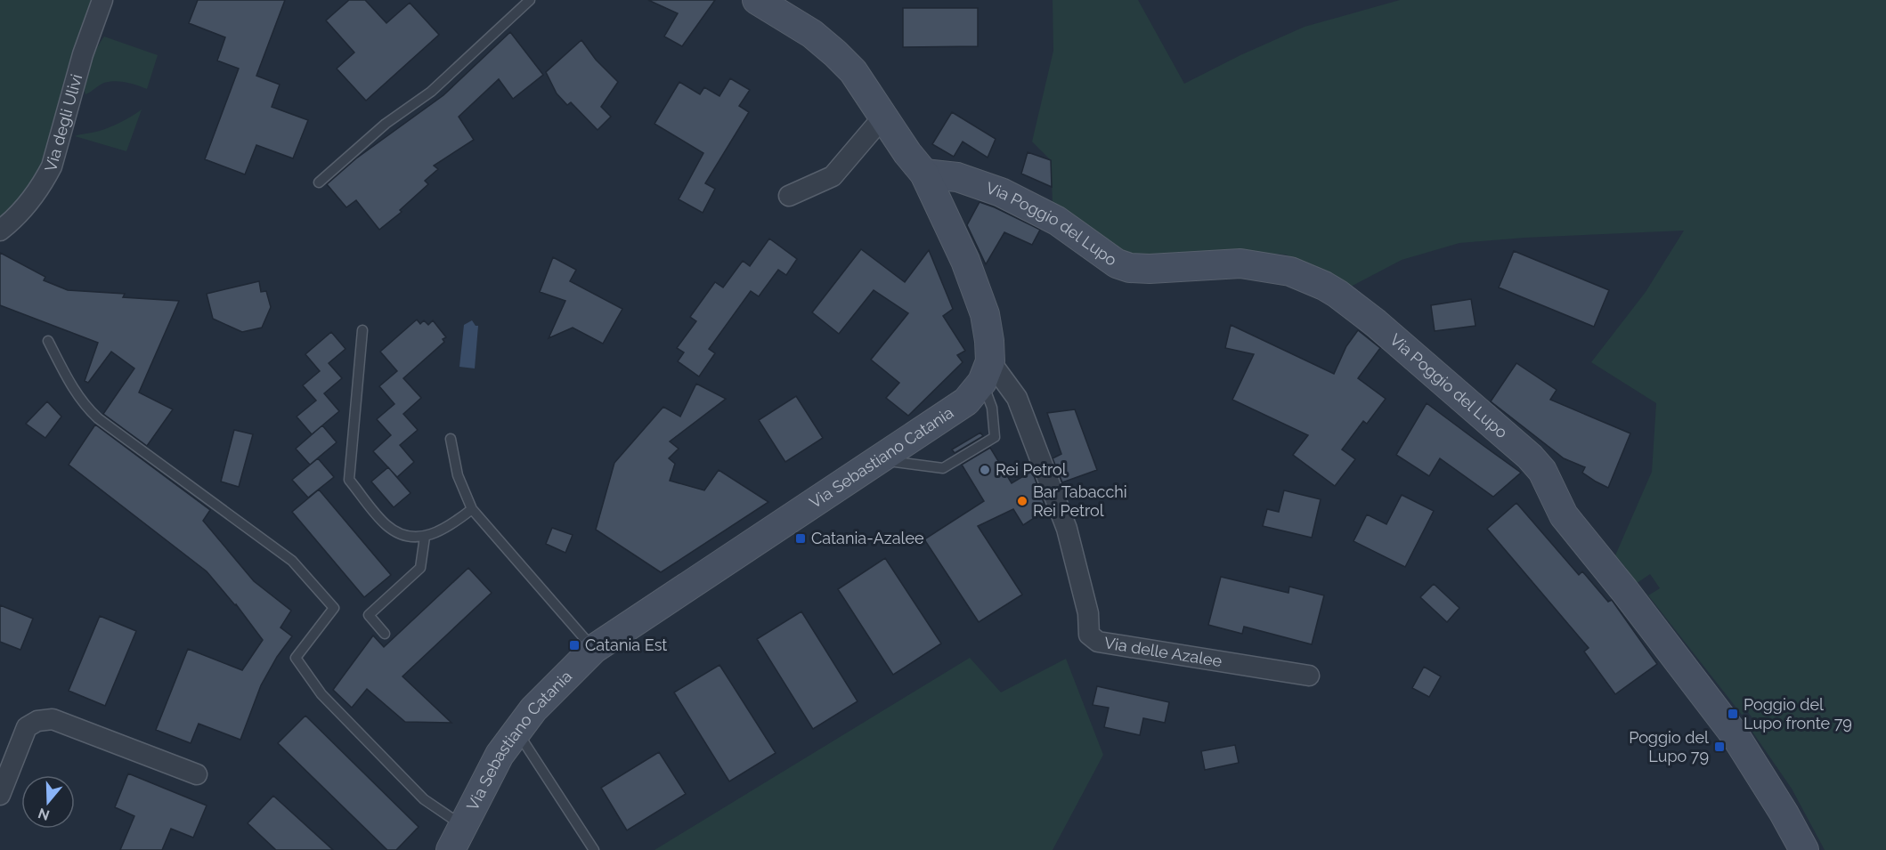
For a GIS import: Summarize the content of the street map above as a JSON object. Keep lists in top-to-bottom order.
{
  "streets": {
    "street": [
      "Via degli Ulivi",
      "Via Poggio del Lupo",
      "Via Sebastiano Catania",
      "Via delle Azalee"
    ]
  },
  "crossings": [
    ["Via Sebastiano Catania", "Via delle Azalee"]
  ],
  "places": {
    "other": ["Rei Petrol", "Bar Tabacchi Rei Petrol"],
    "transit": [
      "Catania-Azalee",
      "Catania Est",
      "Poggio del Lupo fronte 79",
      "Poggio del Lupo 79"
    ]
  },
  "north": "bottom"
}
